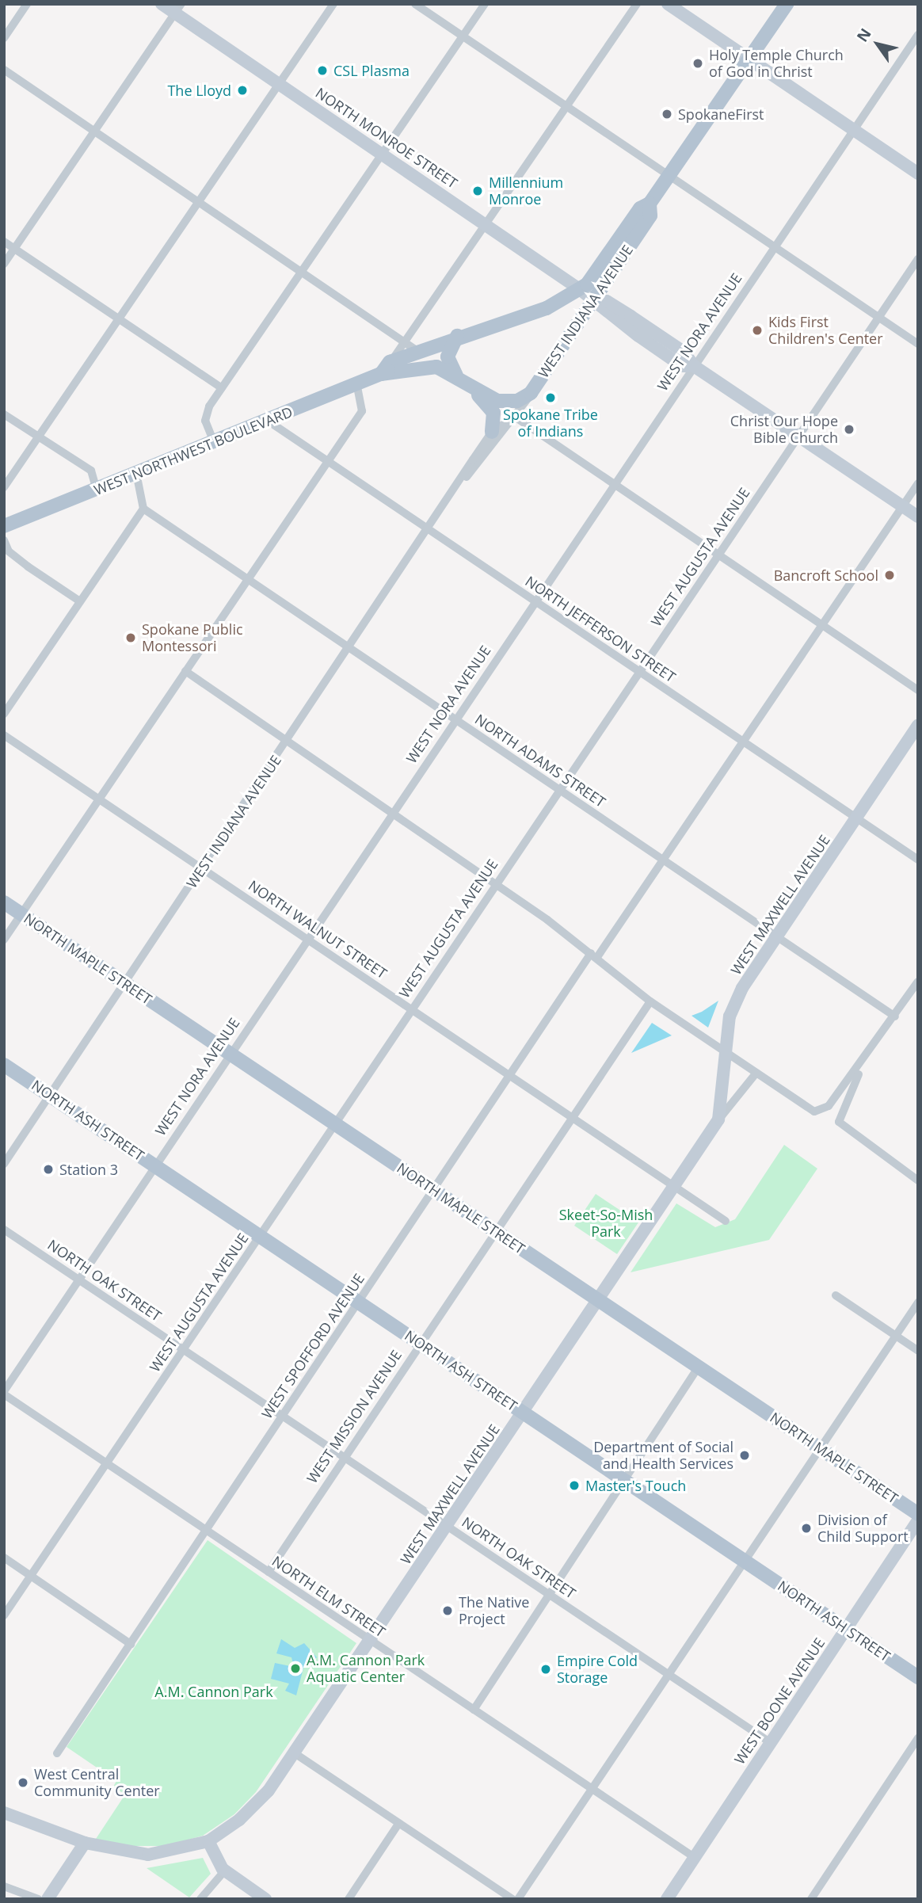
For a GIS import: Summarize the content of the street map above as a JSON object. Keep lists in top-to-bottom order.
{
  "streets": {
    "main road": [
      "WEST INDIANA AVENUE",
      "WEST NORTHWEST BOULEVARD",
      "NORTH MAPLE STREET",
      "NORTH ASH STREET"
    ],
    "street": [
      "NORTH MONROE STREET",
      "WEST NORA AVENUE",
      "WEST AUGUSTA AVENUE",
      "NORTH JEFFERSON STREET",
      "NORTH ADAMS STREET",
      "WEST MAXWELL AVENUE",
      "NORTH WALNUT STREET",
      "NORTH OAK STREET",
      "WEST SPOFFORD AVENUE",
      "WEST MISSION AVENUE",
      "NORTH ELM STREET",
      "WEST BOONE AVENUE"
    ]
  },
  "crossings": [
    ["NORTH MONROE STREET", "WEST INDIANA AVENUE"],
    ["NORTH MONROE STREET", "WEST NORA AVENUE"],
    ["NORTH MONROE STREET", "WEST AUGUSTA AVENUE"],
    ["NORTH MONROE STREET", "WEST SPOFFORD AVENUE"],
    ["WEST INDIANA AVENUE", "WEST NORTHWEST BOULEVARD"],
    ["WEST INDIANA AVENUE", "NORTH JEFFERSON STREET"],
    ["WEST INDIANA AVENUE", "NORTH ADAMS STREET"],
    ["WEST INDIANA AVENUE", "NORTH WALNUT STREET"],
    ["WEST INDIANA AVENUE", "NORTH MAPLE STREET"],
    ["WEST INDIANA AVENUE", "NORTH ASH STREET"],
    ["WEST NORA AVENUE", "NORTH JEFFERSON STREET"],
    ["WEST NORA AVENUE", "NORTH ADAMS STREET"],
    ["WEST NORA AVENUE", "NORTH WALNUT STREET"],
    ["WEST NORA AVENUE", "NORTH MAPLE STREET"],
    ["WEST NORA AVENUE", "NORTH ASH STREET"],
    ["WEST NORA AVENUE", "NORTH OAK STREET"],
    ["WEST NORA AVENUE", "NORTH ELM STREET"],
    ["WEST NORTHWEST BOULEVARD", "NORTH JEFFERSON STREET"],
    ["WEST AUGUSTA AVENUE", "NORTH JEFFERSON STREET"],
    ["WEST AUGUSTA AVENUE", "NORTH ADAMS STREET"],
    ["WEST AUGUSTA AVENUE", "NORTH WALNUT STREET"],
    ["WEST AUGUSTA AVENUE", "NORTH MAPLE STREET"],
    ["WEST AUGUSTA AVENUE", "NORTH ASH STREET"],
    ["WEST AUGUSTA AVENUE", "NORTH OAK STREET"],
    ["WEST AUGUSTA AVENUE", "NORTH ELM STREET"],
    ["NORTH JEFFERSON STREET", "WEST MAXWELL AVENUE"],
    ["NORTH JEFFERSON STREET", "WEST SPOFFORD AVENUE"],
    ["NORTH ADAMS STREET", "WEST MAXWELL AVENUE"],
    ["NORTH ADAMS STREET", "WEST SPOFFORD AVENUE"],
    ["WEST MAXWELL AVENUE", "NORTH WALNUT STREET"],
    ["WEST MAXWELL AVENUE", "NORTH MAPLE STREET"],
    ["WEST MAXWELL AVENUE", "NORTH ASH STREET"],
    ["WEST MAXWELL AVENUE", "NORTH OAK STREET"],
    ["WEST MAXWELL AVENUE", "NORTH ELM STREET"],
    ["NORTH WALNUT STREET", "WEST SPOFFORD AVENUE"],
    ["NORTH WALNUT STREET", "WEST MISSION AVENUE"],
    ["NORTH MAPLE STREET", "WEST SPOFFORD AVENUE"],
    ["NORTH MAPLE STREET", "WEST MISSION AVENUE"],
    ["NORTH ASH STREET", "WEST SPOFFORD AVENUE"],
    ["NORTH ASH STREET", "WEST MISSION AVENUE"],
    ["NORTH ASH STREET", "WEST BOONE AVENUE"],
    ["NORTH OAK STREET", "WEST SPOFFORD AVENUE"],
    ["NORTH OAK STREET", "WEST MISSION AVENUE"],
    ["NORTH OAK STREET", "WEST BOONE AVENUE"],
    ["WEST SPOFFORD AVENUE", "NORTH ELM STREET"],
    ["WEST MISSION AVENUE", "NORTH ELM STREET"],
    ["NORTH ELM STREET", "WEST BOONE AVENUE"]
  ],
  "parks": ["Skeet-So-Mish Park", "A.M. Cannon Park"],
  "places": [
    "Holy Temple Church of God in Christ",
    "CSL Plasma",
    "The Lloyd",
    "SpokaneFirst",
    "Millennium Monroe",
    "Kids First Children's Center",
    "Spokane Tribe of Indians",
    "Christ Our Hope Bible Church",
    "Bancroft School",
    "Spokane Public Montessori",
    "Station 3",
    "Department of Social and Health Services",
    "Master's Touch",
    "Division of Child Support",
    "The Native Project",
    "A.M. Cannon Park Aquatic Center",
    "Empire Cold Storage",
    "West Central Community Center"
  ],
  "north": "top left"
}
